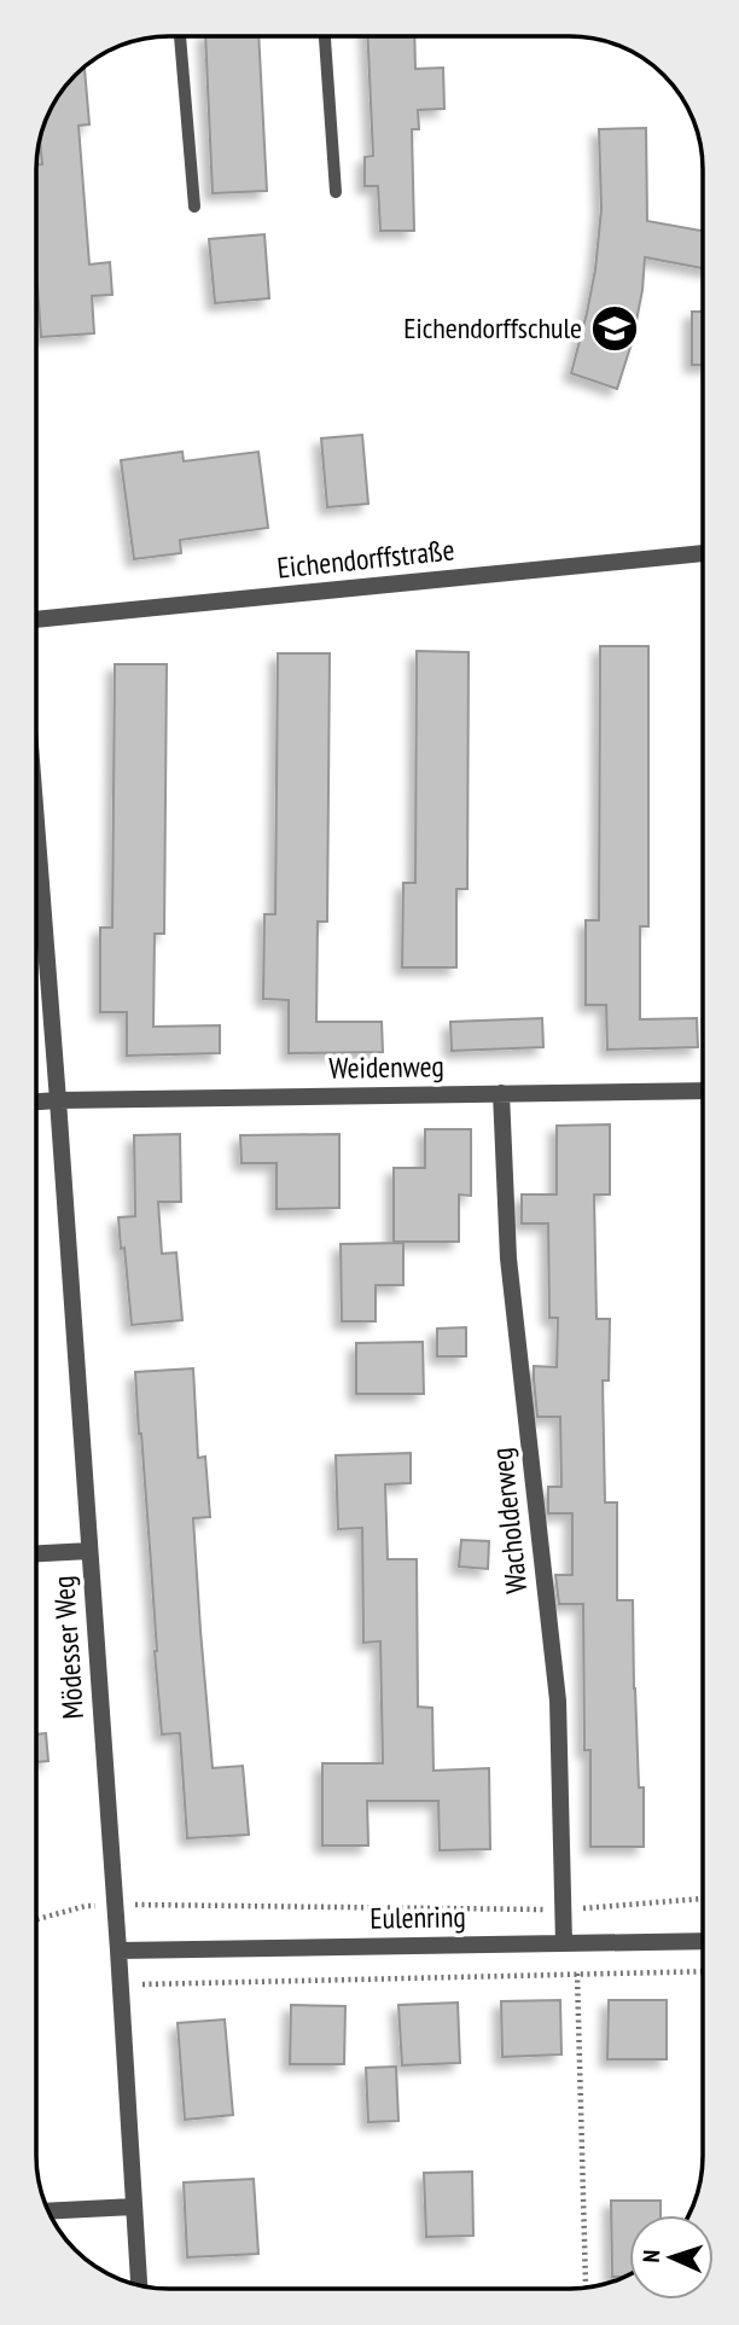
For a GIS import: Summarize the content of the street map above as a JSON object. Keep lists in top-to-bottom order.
{
  "streets": {
    "street": [
      "Eichendorffstraße",
      "Weidenweg",
      "Wacholderweg",
      "Mödesser Weg",
      "Eulenring"
    ]
  },
  "crossings": [
    ["Weidenweg", "Wacholderweg"],
    ["Weidenweg", "Mödesser Weg"],
    ["Wacholderweg", "Eulenring"],
    ["Mödesser Weg", "Eulenring"]
  ],
  "places": {
    "school or university": ["Eichendorffschule"]
  },
  "north": "left"
}
